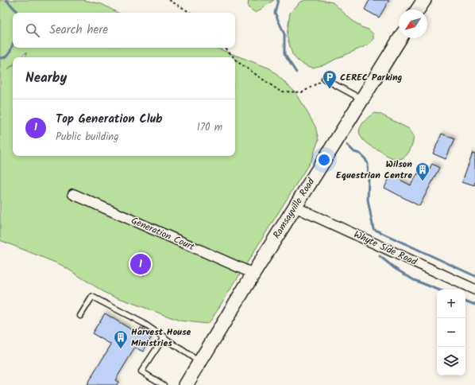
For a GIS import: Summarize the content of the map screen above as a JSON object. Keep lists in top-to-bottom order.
{
  "streets": {
    "street": ["Ramsayville Road", "Generation Court", "Whyte Side Road"]
  },
  "crossings": [
    ["Ramsayville Road", "Generation Court"],
    ["Ramsayville Road", "Whyte Side Road"]
  ],
  "places": {
    "parking": ["CEREC Parking"],
    "building": ["Wilson Equestrian Centre", "Harvest House Ministries"]
  },
  "north": "bottom left",
  "page": {
    "search": "Search here",
    "heading": "Nearby",
    "list": [
      {
        "mark": "1",
        "name": "Top Generation Club",
        "note": "Public building",
        "value": "170 m"
      }
    ],
    "pins": "1",
    "map_buttons": ["+", "−"]
  }
}
